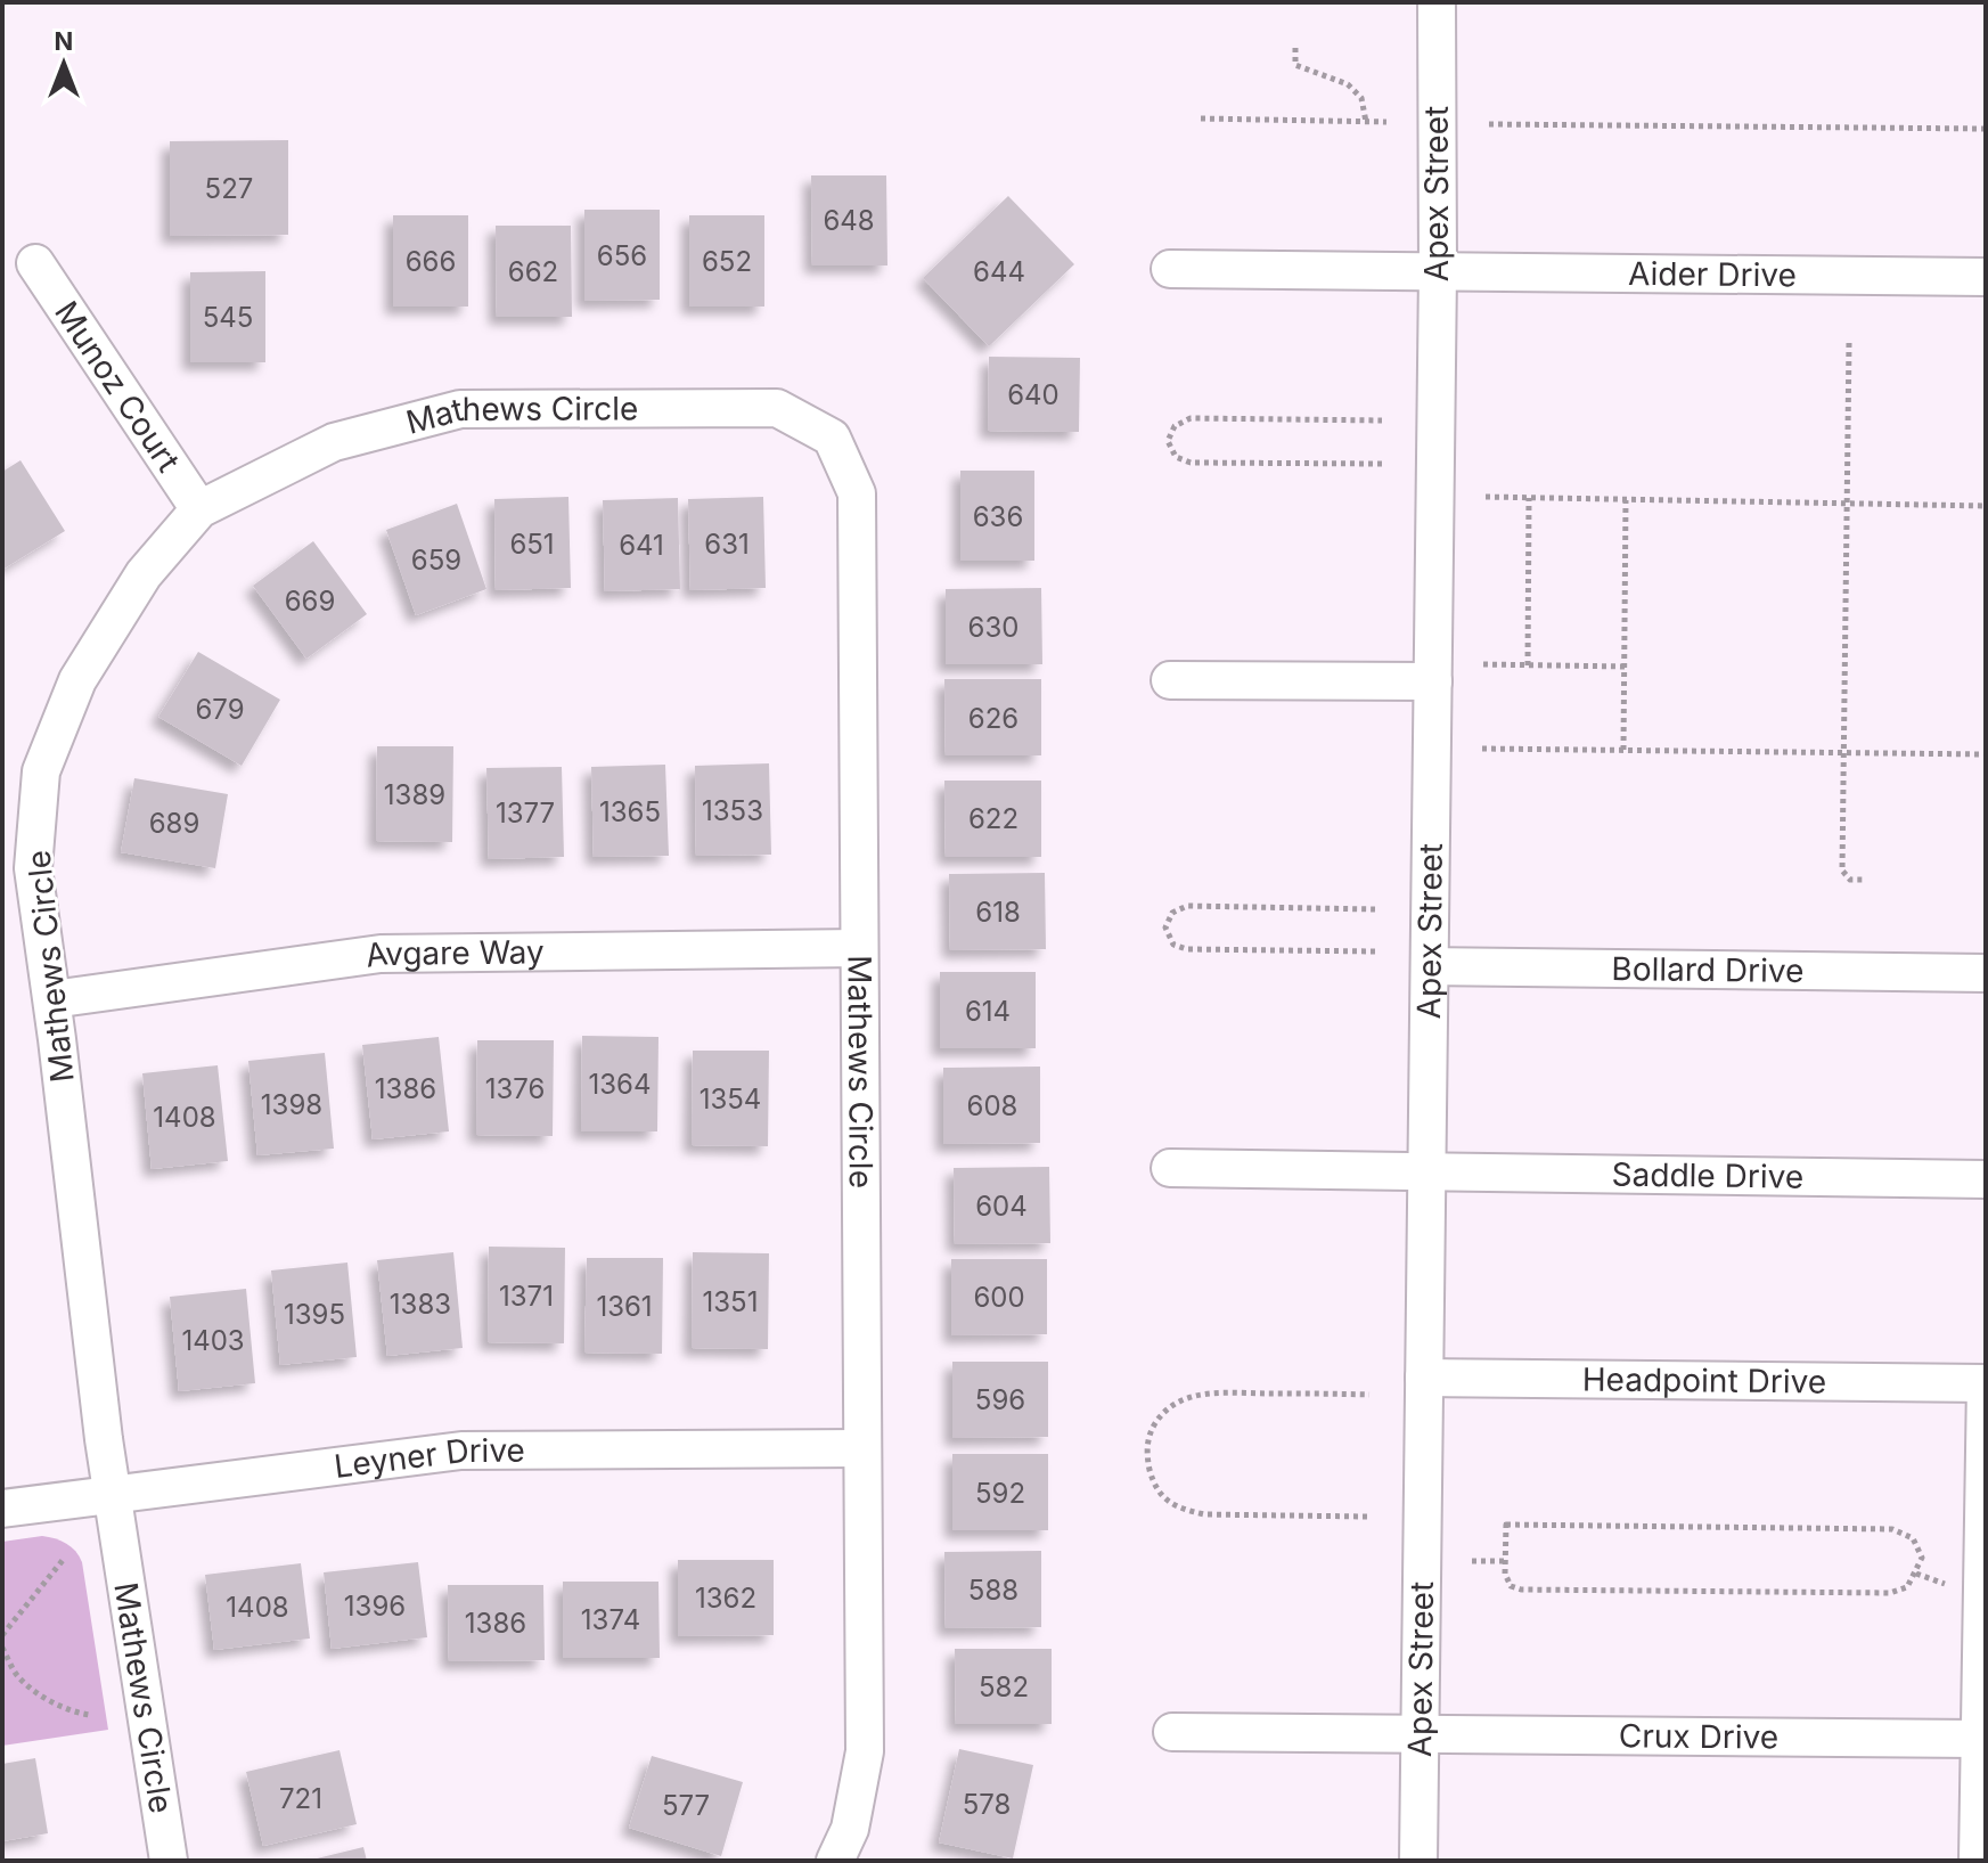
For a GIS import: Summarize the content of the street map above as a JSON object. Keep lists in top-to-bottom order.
{
  "streets": {
    "street": [
      "Apex Street",
      "Aider Drive",
      "Munoz Court",
      "Mathews Circle",
      "Avgare Way",
      "Bollard Drive",
      "Saddle Drive",
      "Headpoint Drive",
      "Leyner Drive",
      "Crux Drive"
    ]
  },
  "crossings": [
    ["Apex Street", "Aider Drive"],
    ["Apex Street", "Bollard Drive"],
    ["Apex Street", "Saddle Drive"],
    ["Apex Street", "Headpoint Drive"],
    ["Apex Street", "Crux Drive"],
    ["Munoz Court", "Mathews Circle"],
    ["Mathews Circle", "Avgare Way"],
    ["Mathews Circle", "Leyner Drive"]
  ],
  "house_numbers": [
    "527",
    "648",
    "656",
    "666",
    "652",
    "662",
    "644",
    "545",
    "640",
    "636",
    "651",
    "631",
    "641",
    "659",
    "669",
    "630",
    "679",
    "626",
    "1389",
    "1353",
    "1365",
    "1377",
    "622",
    "689",
    "618",
    "614",
    "1364",
    "1386",
    "1376",
    "1354",
    "1398",
    "608",
    "1408",
    "604",
    "1371",
    "600",
    "1351",
    "1383",
    "1361",
    "1395",
    "1403",
    "596",
    "592",
    "588",
    "1362",
    "1396",
    "1408",
    "1374",
    "1386",
    "582",
    "721",
    "578",
    "577"
  ],
  "north": "top"
}
